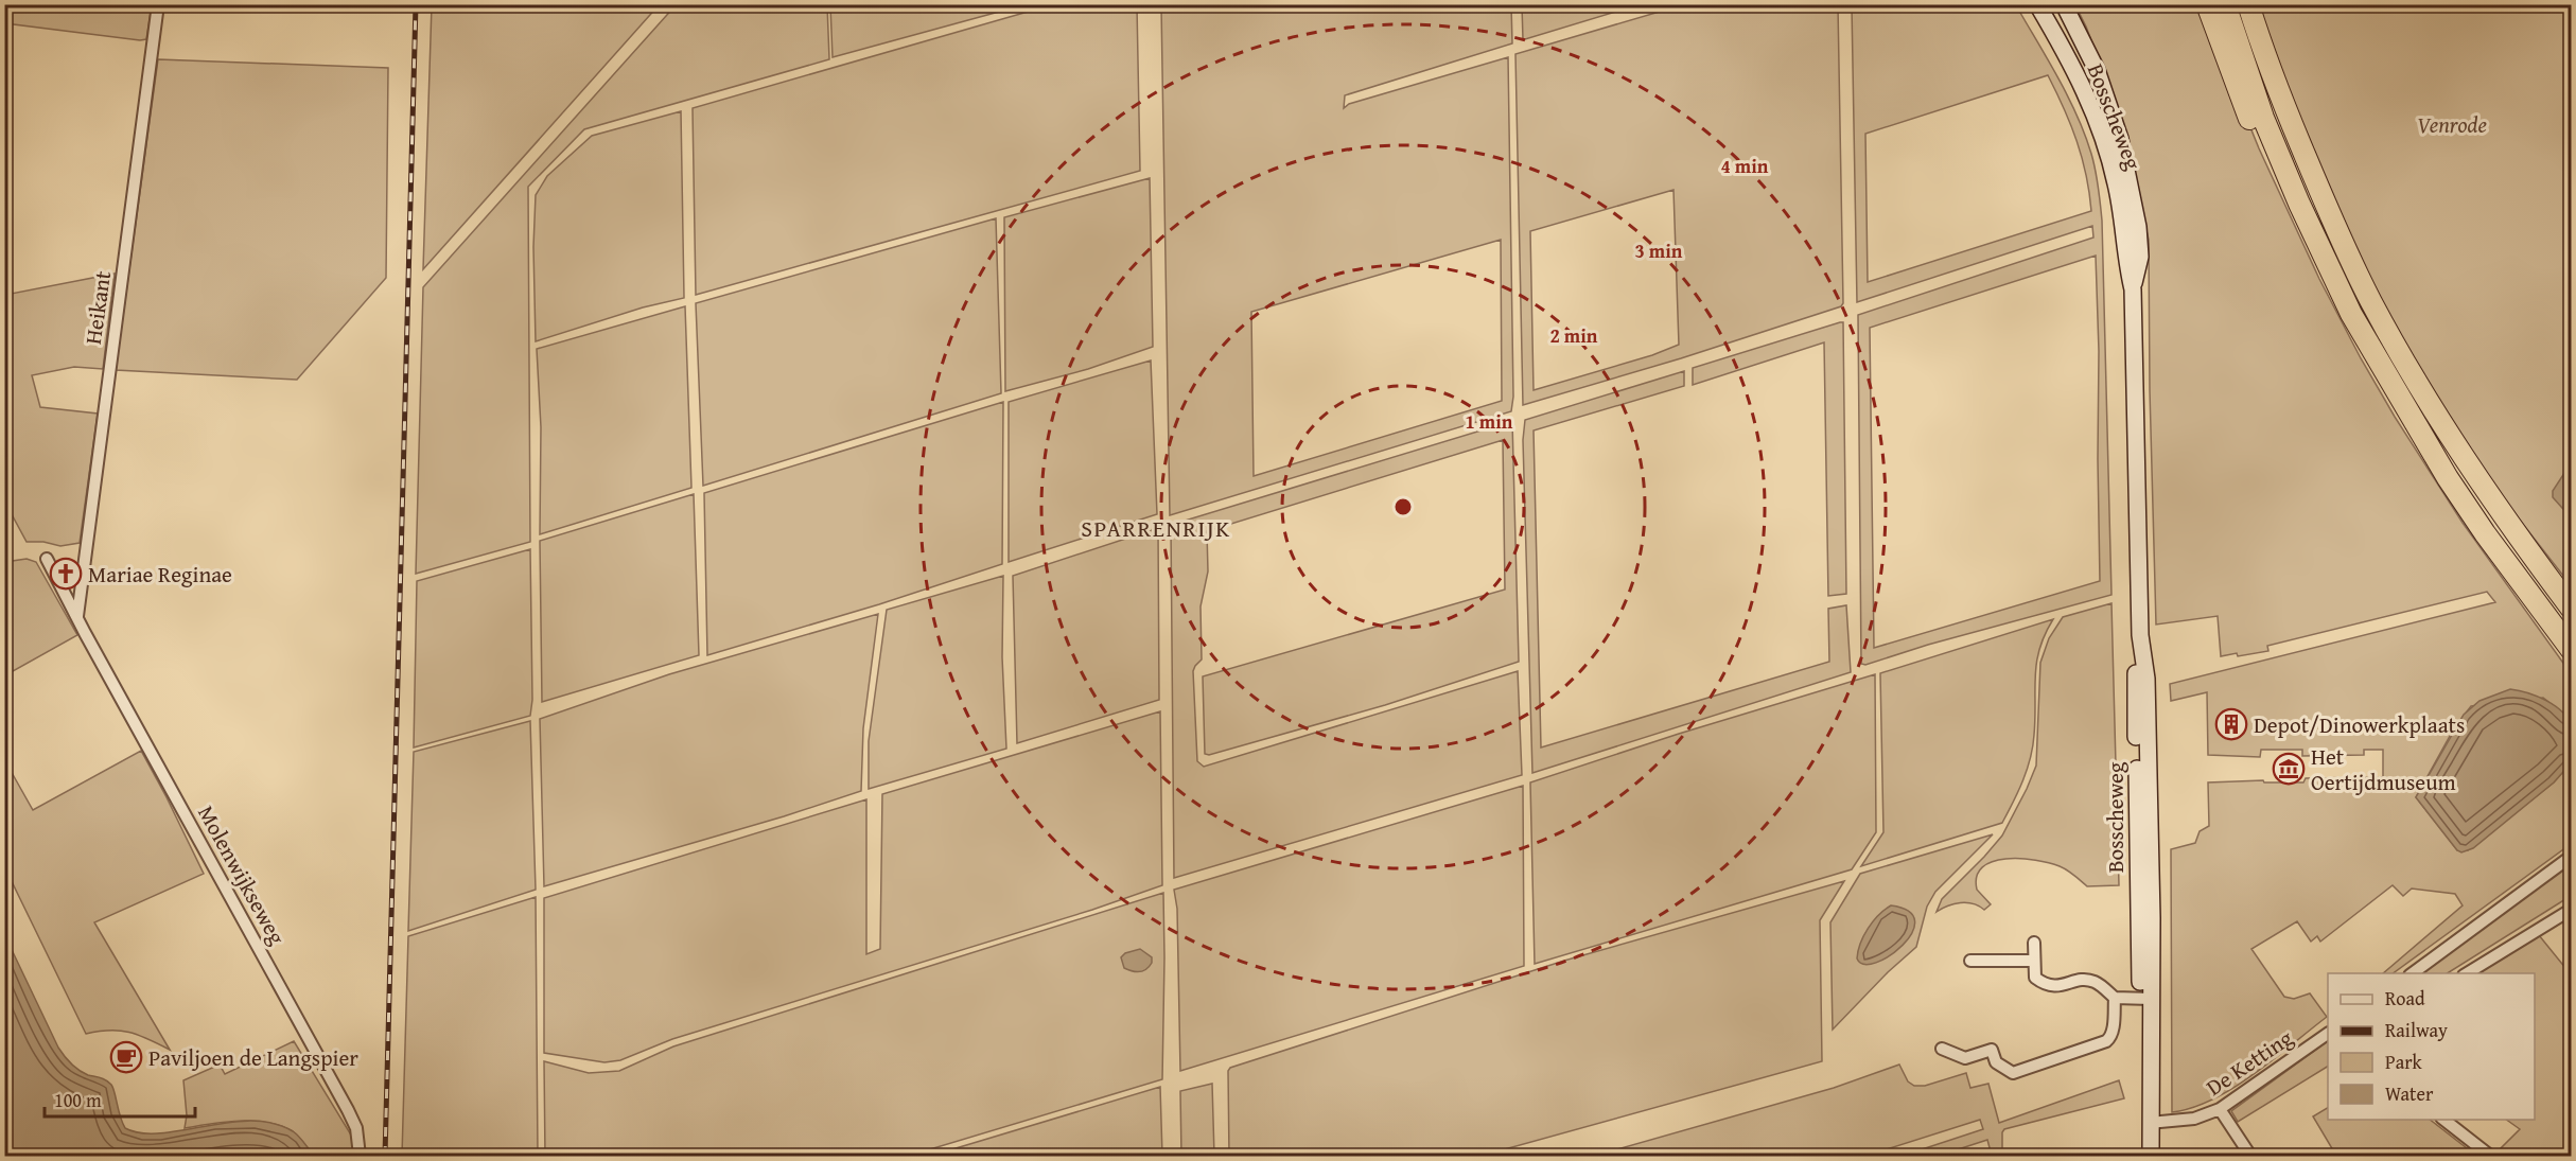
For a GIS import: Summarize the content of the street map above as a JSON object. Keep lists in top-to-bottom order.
{
  "streets": {
    "main road": ["Bosscheweg"],
    "street": ["Heikant", "Molenwijkseweg", "De Ketting"]
  },
  "crossings": [
    ["Bosscheweg", "De Ketting"],
    ["Heikant", "Molenwijkseweg"]
  ],
  "districts": ["SPARRENRIJK"],
  "parks": ["Venrode"],
  "places": {
    "church": ["Mariae Reginae"],
    "building": ["Depot/Dinowerkplaats"],
    "museum": ["Het Oertijdmuseum"],
    "cafe": ["Paviljoen de Langspier"]
  },
  "legend": [
    "Road",
    "Railway",
    "Park",
    "Water"
  ],
  "scale_bar": "100 m",
  "rings": [
    "4 min",
    "3 min",
    "2 min",
    "1 min"
  ]
}
